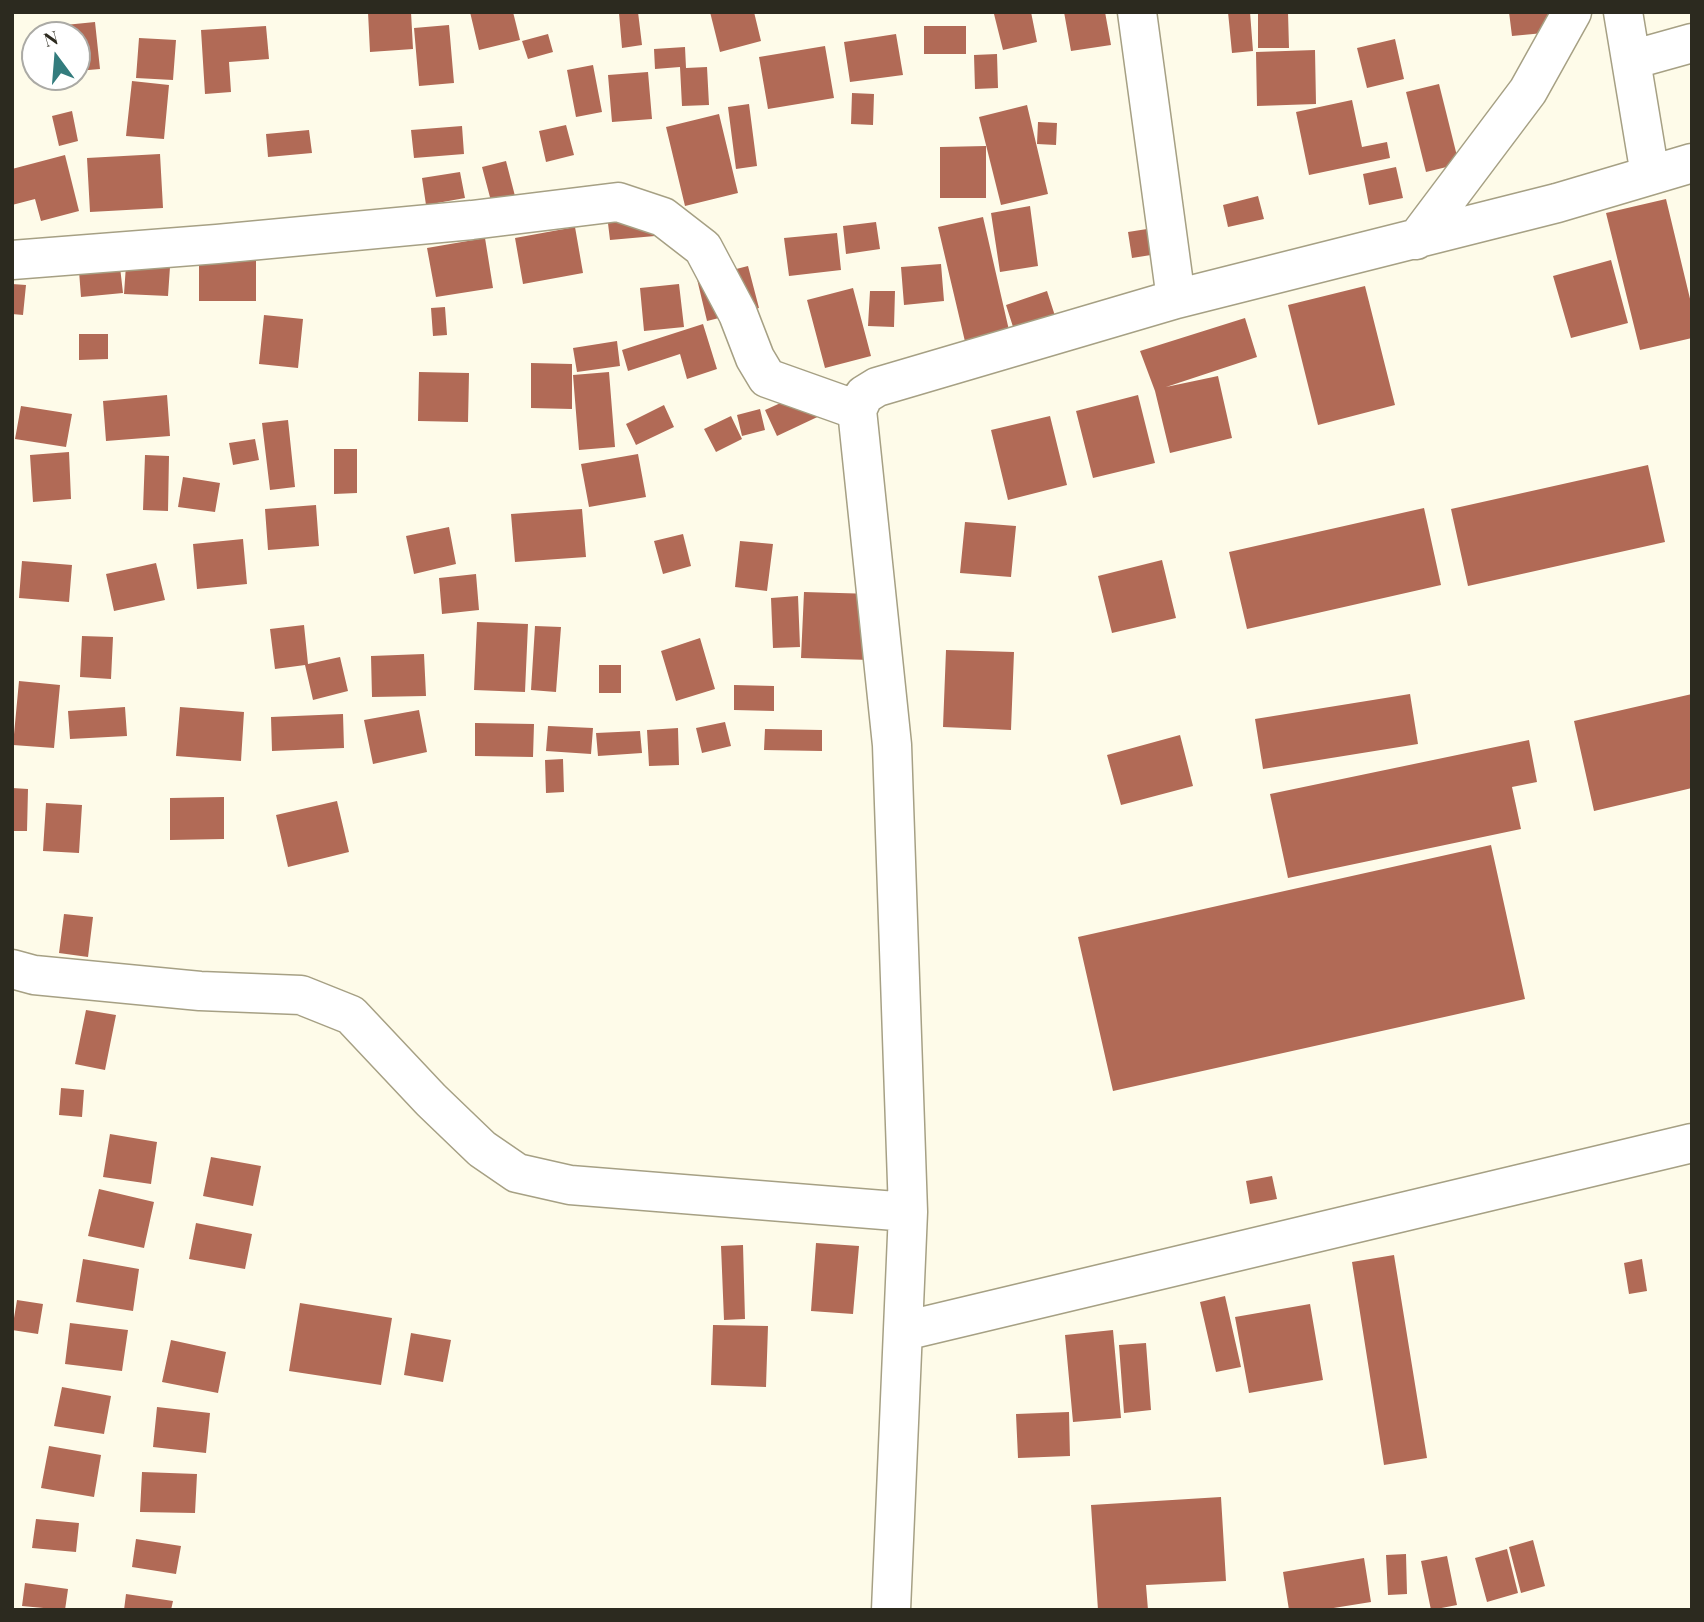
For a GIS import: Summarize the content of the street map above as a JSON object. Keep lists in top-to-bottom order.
{
  "north": "top"
}
